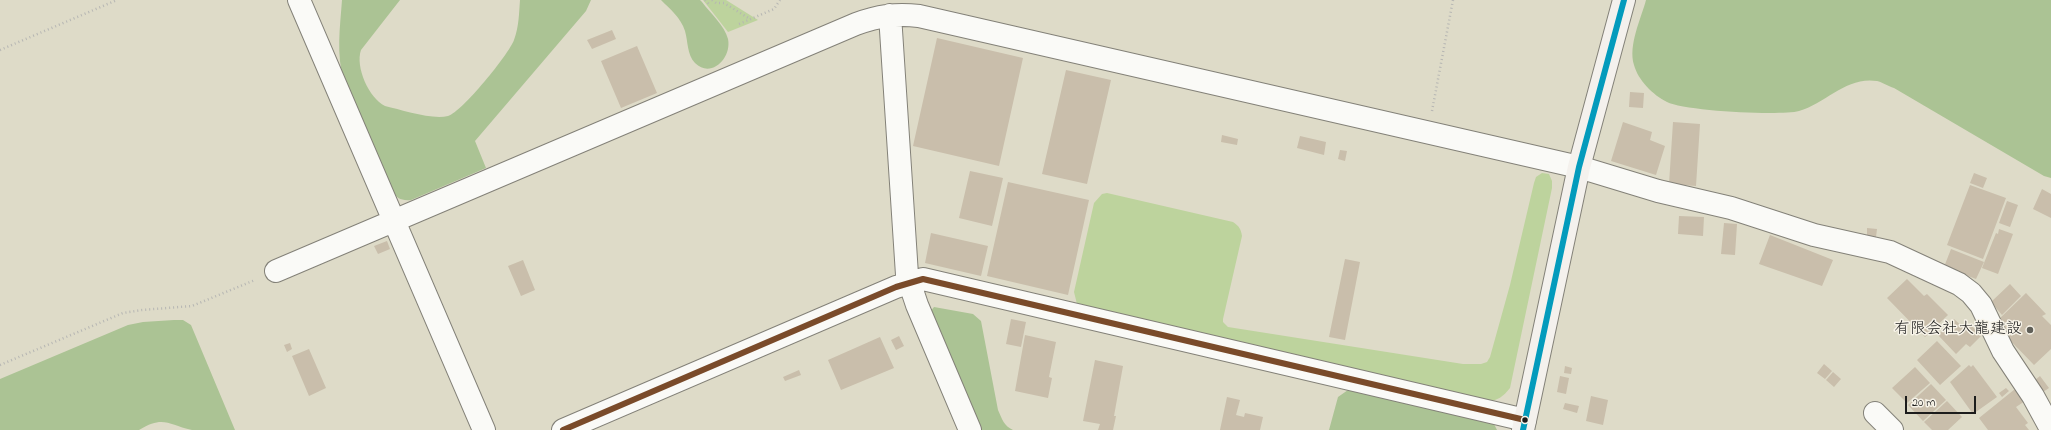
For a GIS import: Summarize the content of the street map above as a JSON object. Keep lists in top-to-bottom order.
{
  "places": ["有限会社大龍建設"],
  "scale_bar": "20 m"
}
